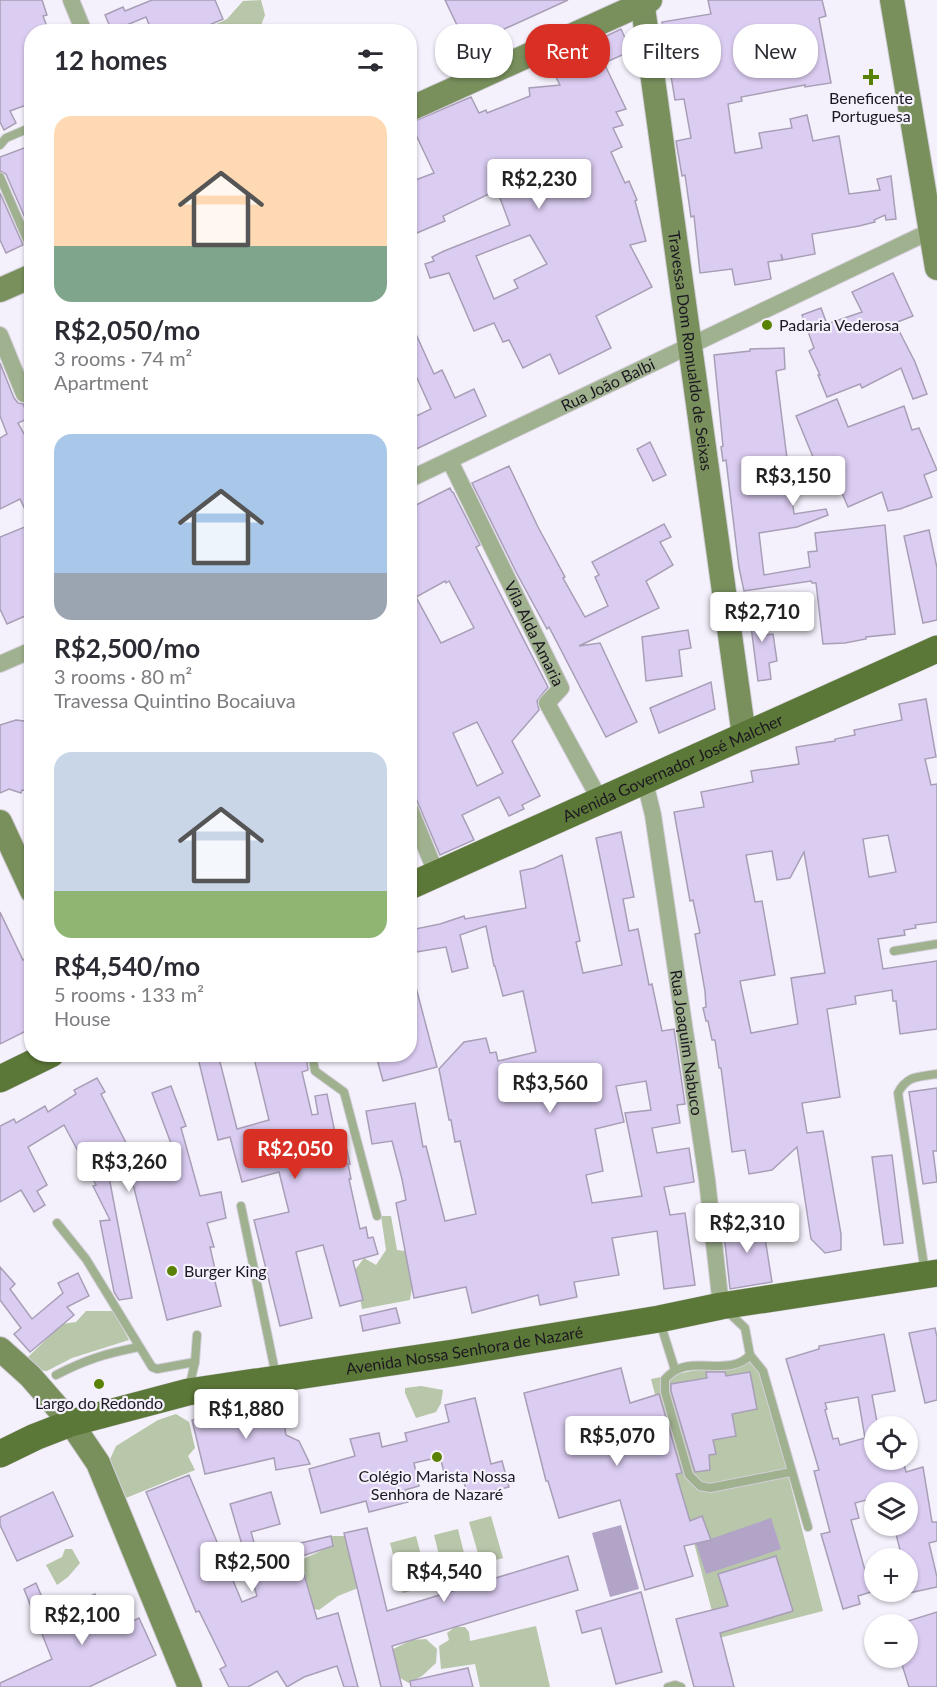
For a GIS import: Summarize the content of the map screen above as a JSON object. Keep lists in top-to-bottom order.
{
  "streets": {
    "main road": ["Avenida Governador José Malcher", "Avenida Nossa Senhora de Nazaré"],
    "street": [
      "Travessa Dom Romualdo de Seixas",
      "Rua João Balbi",
      "Vila Alda Amaria",
      "Rua Joaquim Nabuco"
    ]
  },
  "crossings": [
    ["Travessa Dom Romualdo de Seixas", "Rua João Balbi"],
    ["Travessa Dom Romualdo de Seixas", "Avenida Governador José Malcher"],
    ["Rua João Balbi", "Vila Alda Amaria"],
    ["Vila Alda Amaria", "Avenida Governador José Malcher"],
    ["Avenida Governador José Malcher", "Rua Joaquim Nabuco"],
    ["Rua Joaquim Nabuco", "Avenida Nossa Senhora de Nazaré"]
  ],
  "places": {
    "health": ["Beneficente Portuguesa"],
    "other": [
      "Padaria Vederosa",
      "Burger King",
      "Largo do Redondo",
      "Colégio Marista Nossa Senhora de Nazaré"
    ]
  },
  "page": {
    "chip": [
      "Buy",
      "Rent",
      "Filters",
      "New"
    ],
    "heading": "12 homes",
    "list": [
      {
        "name": "R$2,050/mo",
        "note": "3 rooms · 74 m² · Apartment"
      },
      {
        "name": "R$2,500/mo",
        "note": "3 rooms · 80 m² · Travessa Quintino Bocaiuva"
      },
      {
        "name": "R$4,540/mo",
        "note": "5 rooms · 133 m² · House"
      }
    ],
    "price": [
      "R$2,230",
      "R$3,150",
      "R$2,710",
      "R$3,560",
      "R$2,050",
      "R$3,260",
      "R$2,310",
      "R$1,880",
      "R$5,070",
      "R$2,500",
      "R$4,540",
      "R$2,100"
    ],
    "map_buttons": ["+", "−"]
  }
}
